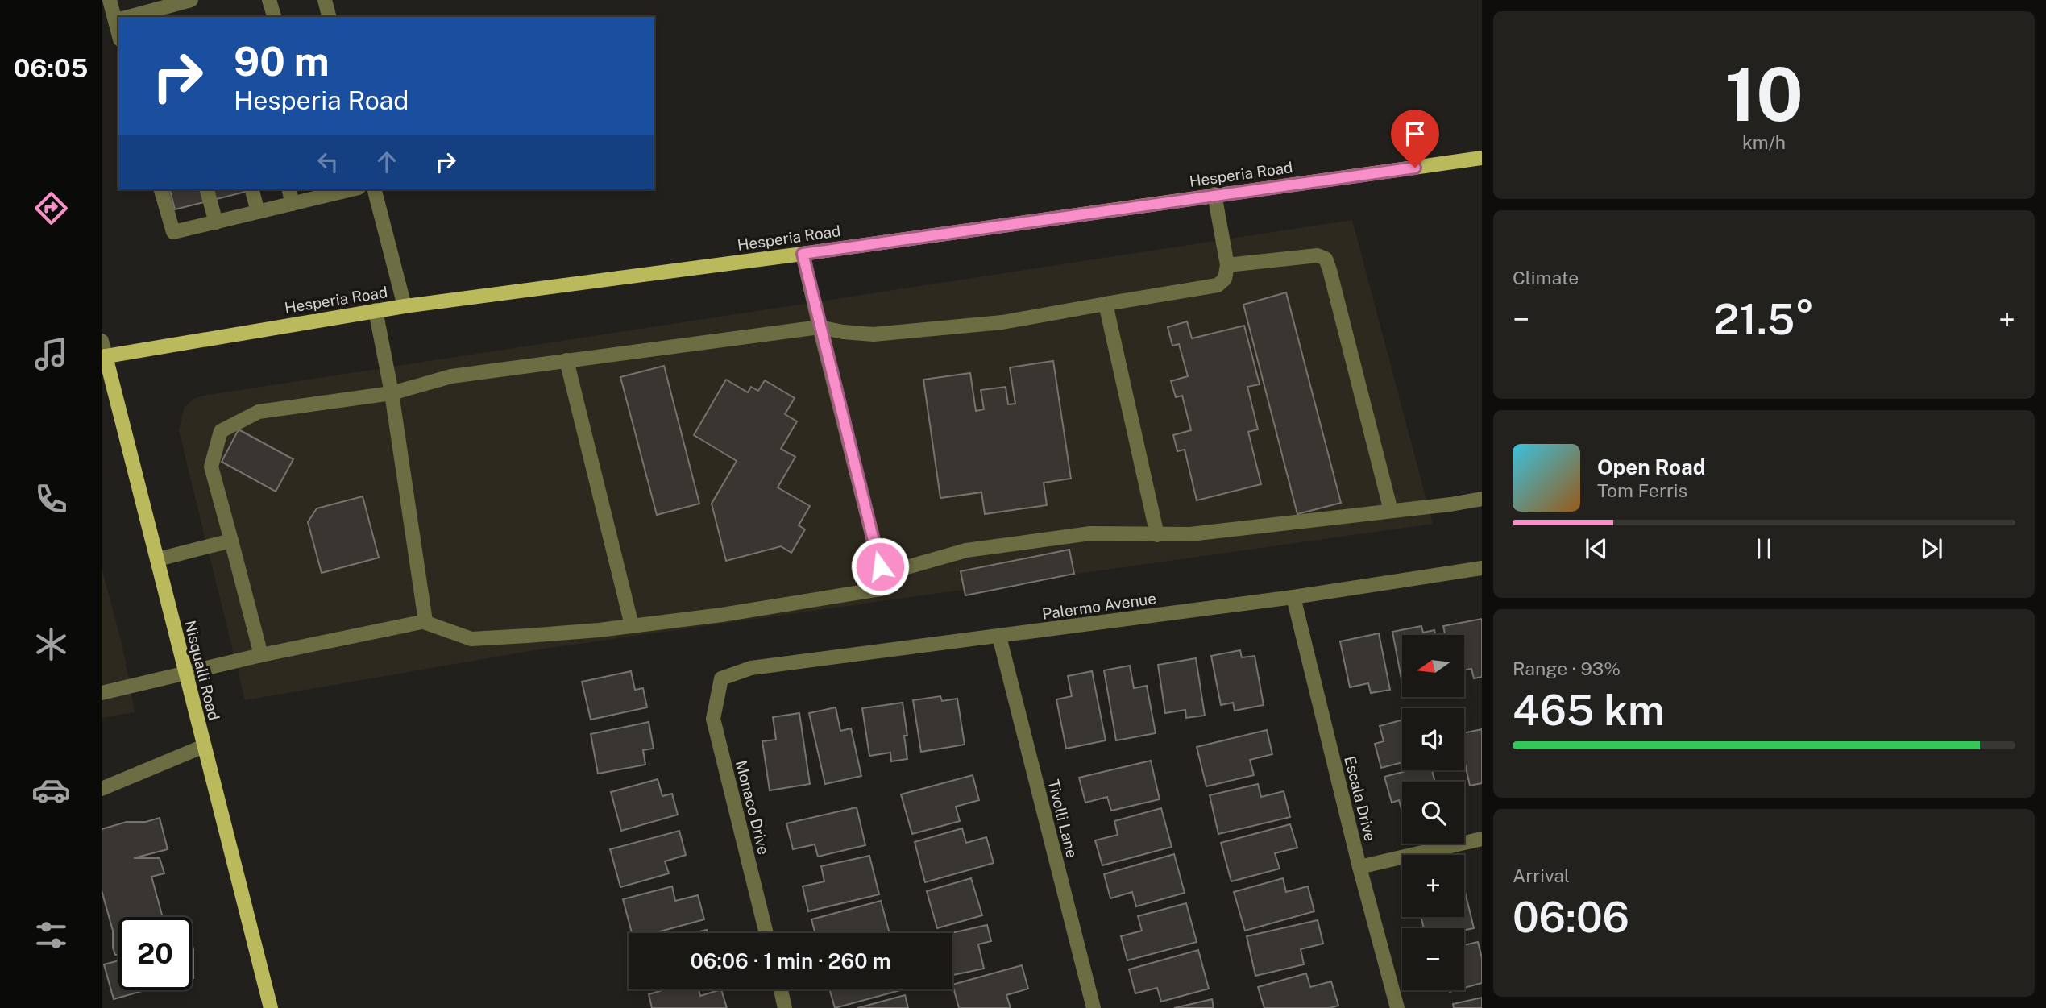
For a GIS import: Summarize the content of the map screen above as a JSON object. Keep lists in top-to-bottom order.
{
  "streets": {
    "main road": ["Hesperia Road", "Nisqualli Road"],
    "street": [
      "Palermo Avenue",
      "Escala Drive",
      "Monaco Drive",
      "Tivolli Lane"
    ]
  },
  "crossings": [
    ["Hesperia Road", "Nisqualli Road"],
    ["Palermo Avenue", "Escala Drive"],
    ["Palermo Avenue", "Monaco Drive"],
    ["Palermo Avenue", "Tivolli Lane"]
  ],
  "north": "left",
  "page": {
    "tabs": "06:05",
    "tile": [
      ["10", "km/h"],
      "Climate",
      ["Range · 93%", "465 km"],
      ["Arrival", "06:06"]
    ],
    "turn": ["90 m", "Hesperia Road"],
    "heat": ["−", "21.5°", "+"],
    "song": ["Open Road", "Tom Ferris"],
    "map_buttons": ["+", "−"],
    "limit": "20",
    "trip": "06:06 · 1 min · 260 m"
  }
}
